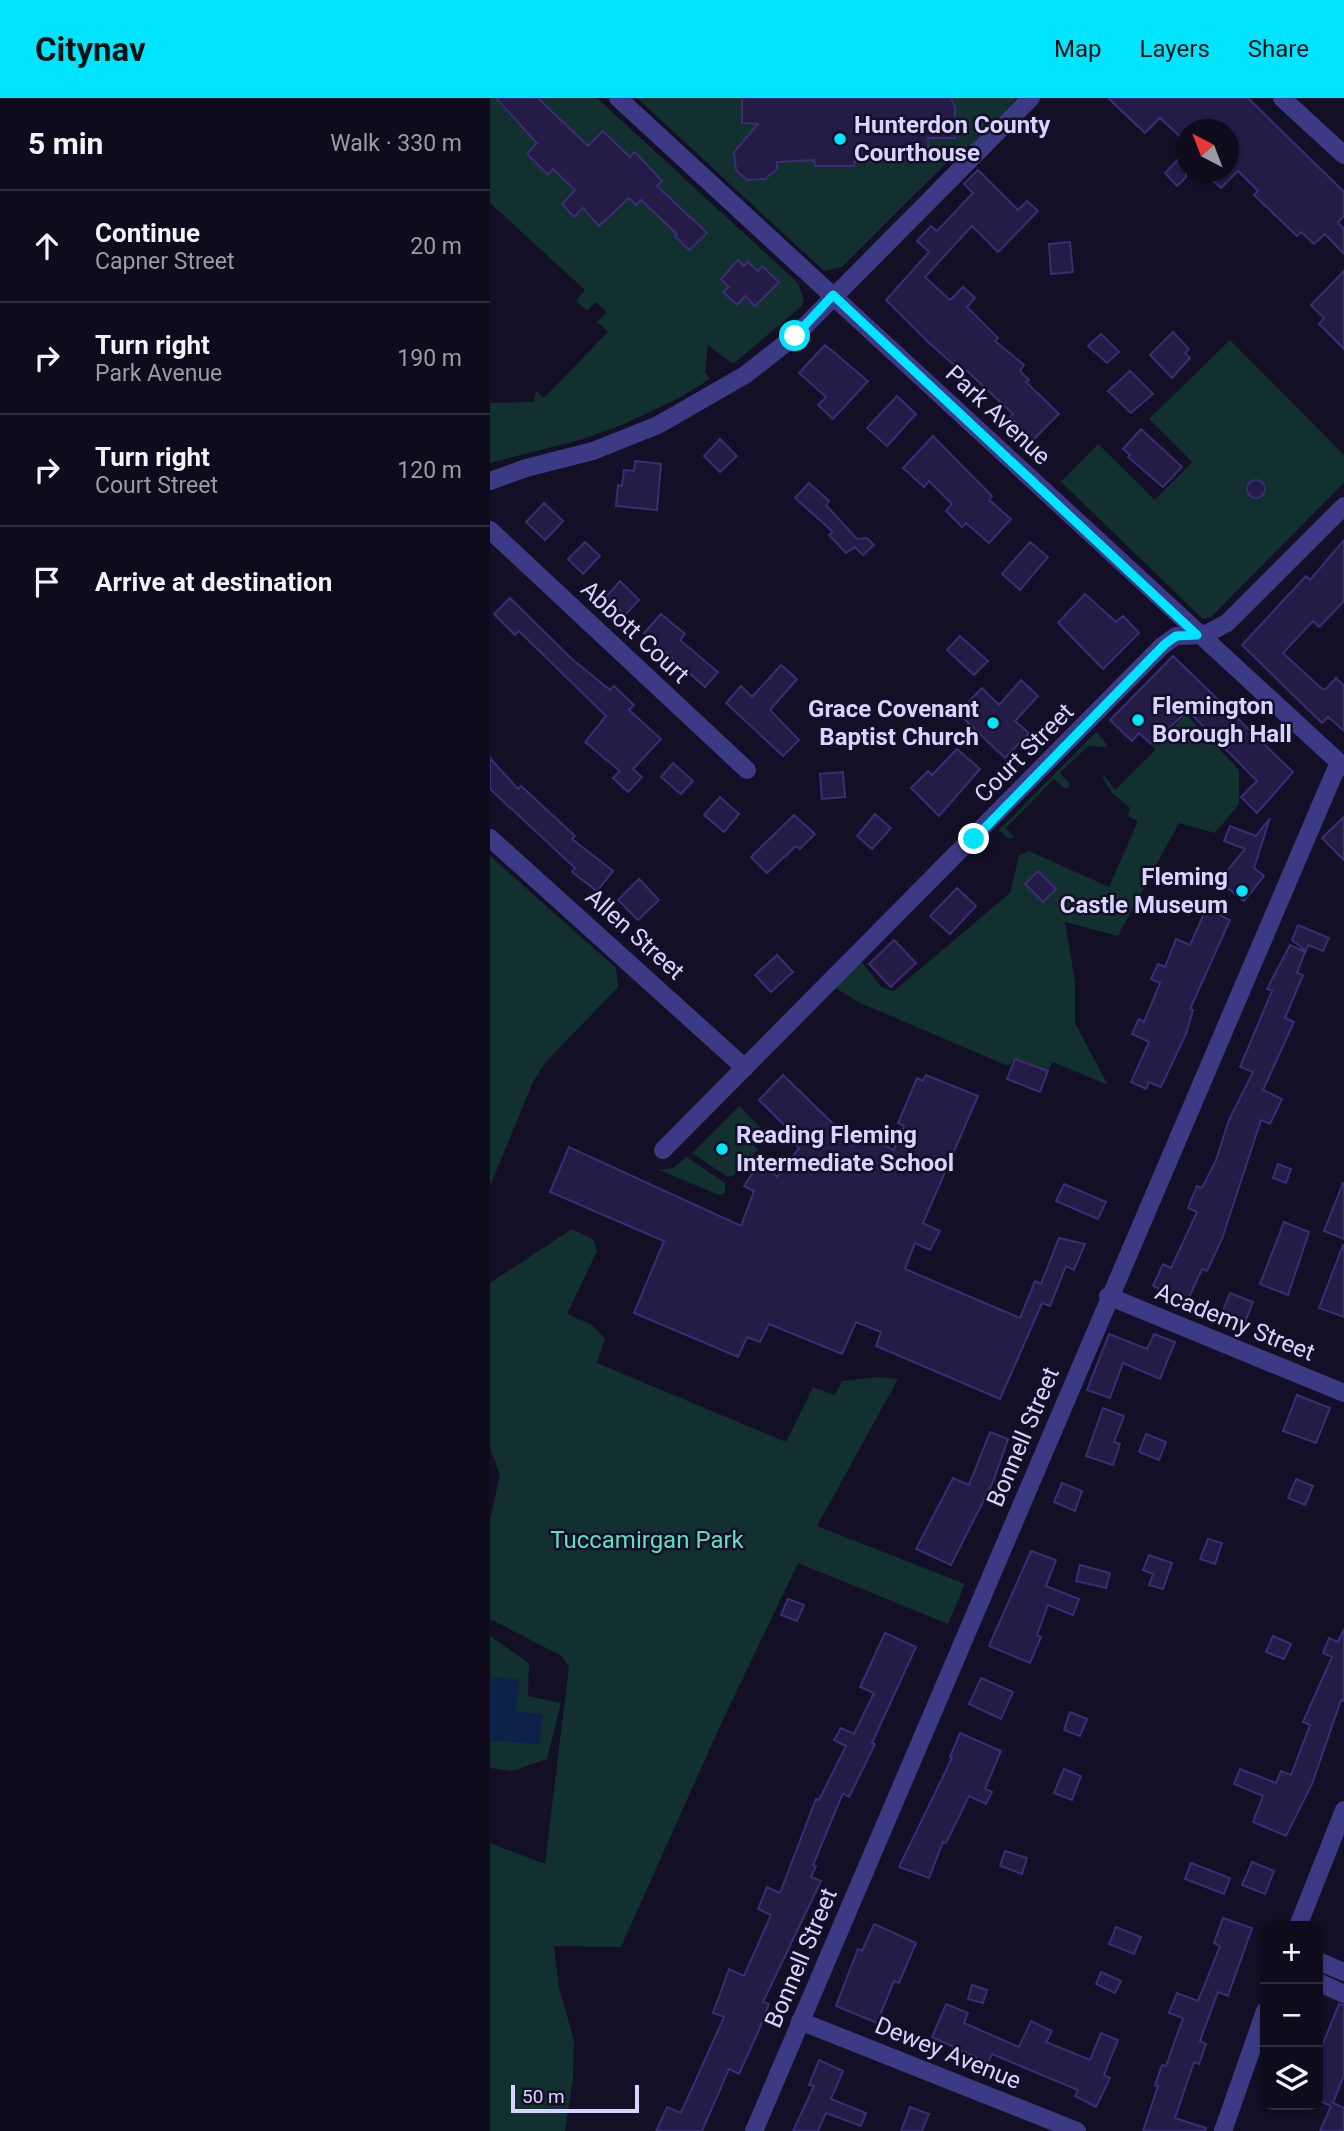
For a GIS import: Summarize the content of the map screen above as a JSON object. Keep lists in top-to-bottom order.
{
  "streets": {
    "street": [
      "Park Avenue",
      "Abbott Court",
      "Court Street",
      "Allen Street",
      "Academy Street",
      "Bonnell Street",
      "Dewey Avenue"
    ]
  },
  "crossings": [
    ["Park Avenue", "Court Street"],
    ["Park Avenue", "Bonnell Street"],
    ["Court Street", "Allen Street"],
    ["Academy Street", "Bonnell Street"],
    ["Bonnell Street", "Dewey Avenue"]
  ],
  "parks": ["Tuccamirgan Park"],
  "places": [
    "Hunterdon County Courthouse",
    "Flemington Borough Hall",
    "Grace Covenant Baptist Church",
    "Fleming Castle Museum",
    "Reading Fleming Intermediate School"
  ],
  "scale_bar": "50 m",
  "north": "top left",
  "page": {
    "header": "Citynav",
    "nav": ["Map", "Layers", "Share"],
    "heading": ["5 min", "Walk · 330 m"],
    "list": [
      ["Continue", "Capner Street", "20 m"],
      ["Turn right", "Park Avenue", "190 m"],
      ["Turn right", "Court Street", "120 m"],
      "Arrive at destination"
    ],
    "map_buttons": ["+", "−"],
    "scale": "50 m"
  }
}
